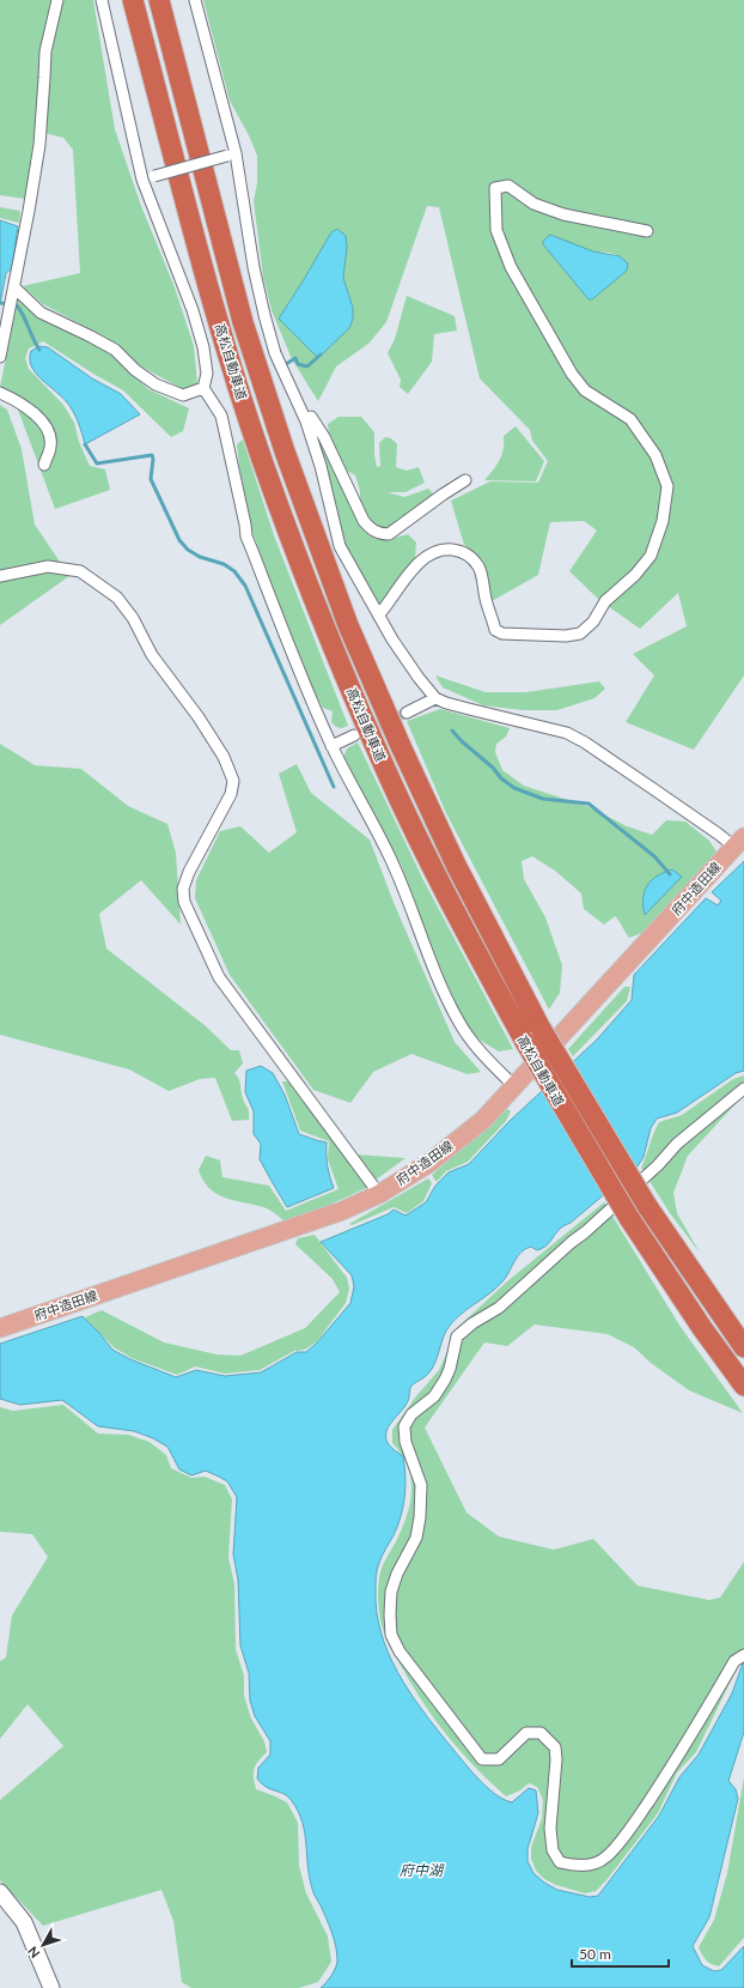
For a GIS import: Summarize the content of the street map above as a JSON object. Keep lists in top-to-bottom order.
{
  "streets": {
    "highway": ["高松自動車道"],
    "main road": ["府中造田線"]
  },
  "water": ["府中湖"],
  "scale_bar": "50 m",
  "north": "bottom left"
}
